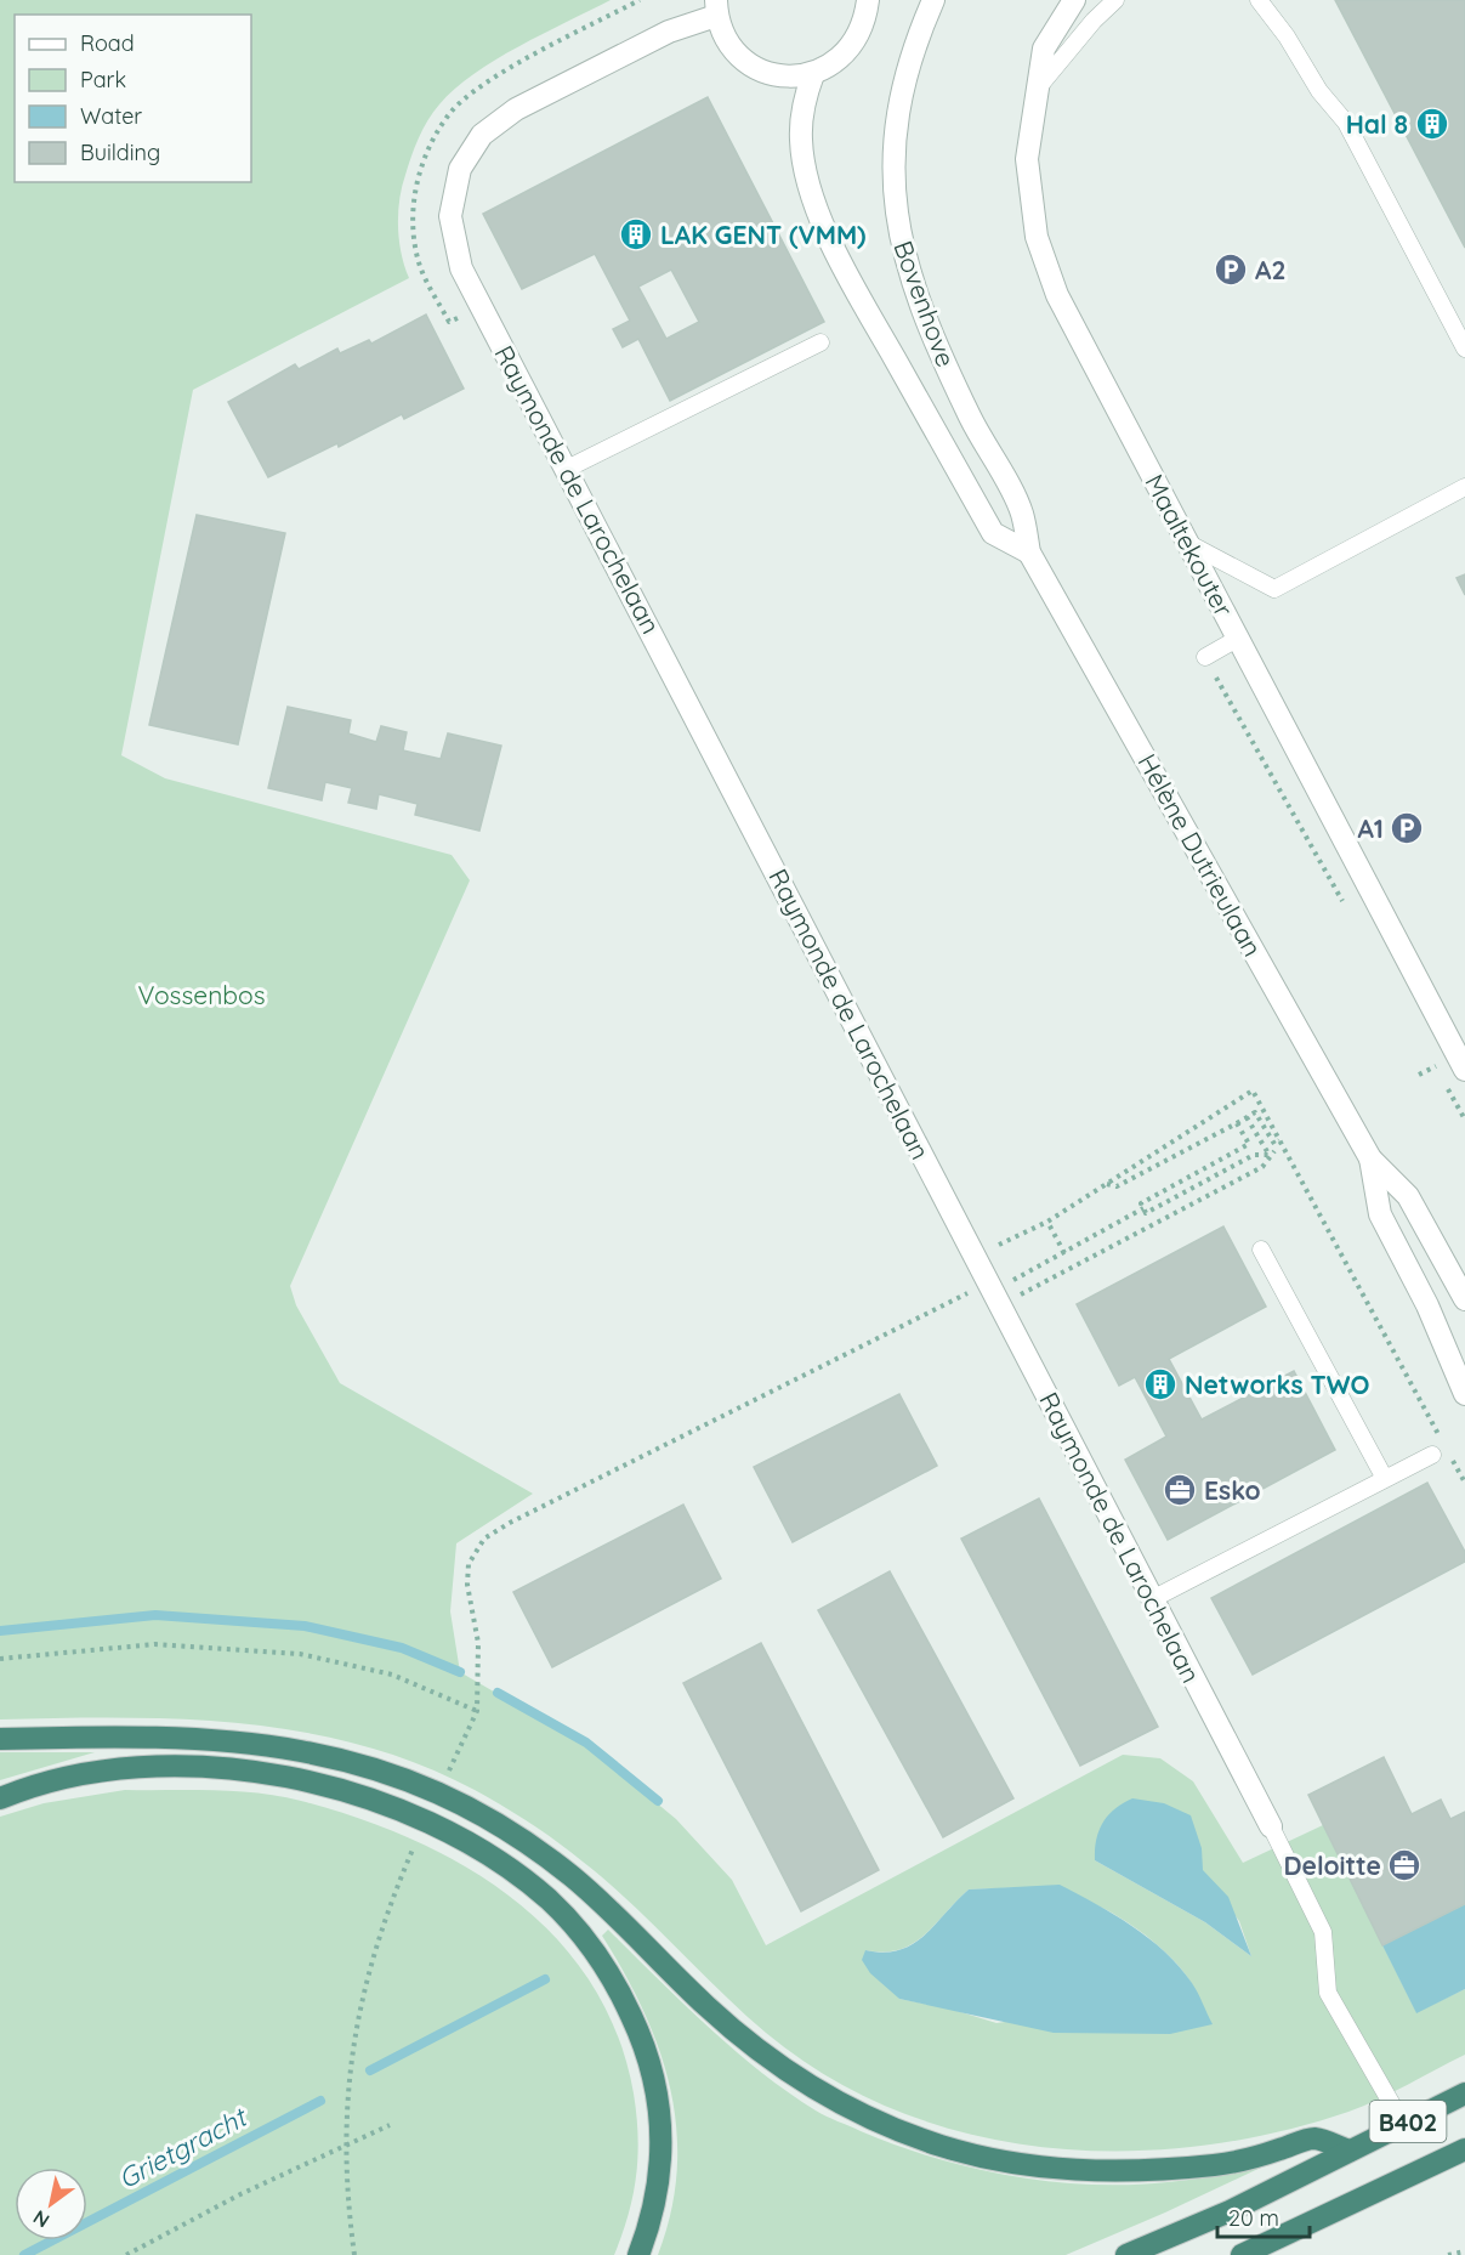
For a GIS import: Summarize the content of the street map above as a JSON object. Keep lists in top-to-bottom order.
{
  "streets": {
    "highway": ["B402"],
    "street": [
      "Bovenhove",
      "Raymonde de Larochelaan",
      "Maaltekouter",
      "Hélène Dutrieulaan"
    ]
  },
  "crossings": [
    ["Bovenhove", "Hélène Dutrieulaan"],
    ["Raymonde de Larochelaan", "B402"]
  ],
  "water": ["Grietgracht"],
  "parks": ["Vossenbos"],
  "places": {
    "building": ["Hal 8", "LAK GENT (VMM)", "Networks TWO"],
    "parking": ["A2", "A1"],
    "office": ["Esko", "Deloitte"]
  },
  "legend": [
    "Road",
    "Park",
    "Water",
    "Building"
  ],
  "scale_bar": "20 m",
  "north": "bottom left"
}
